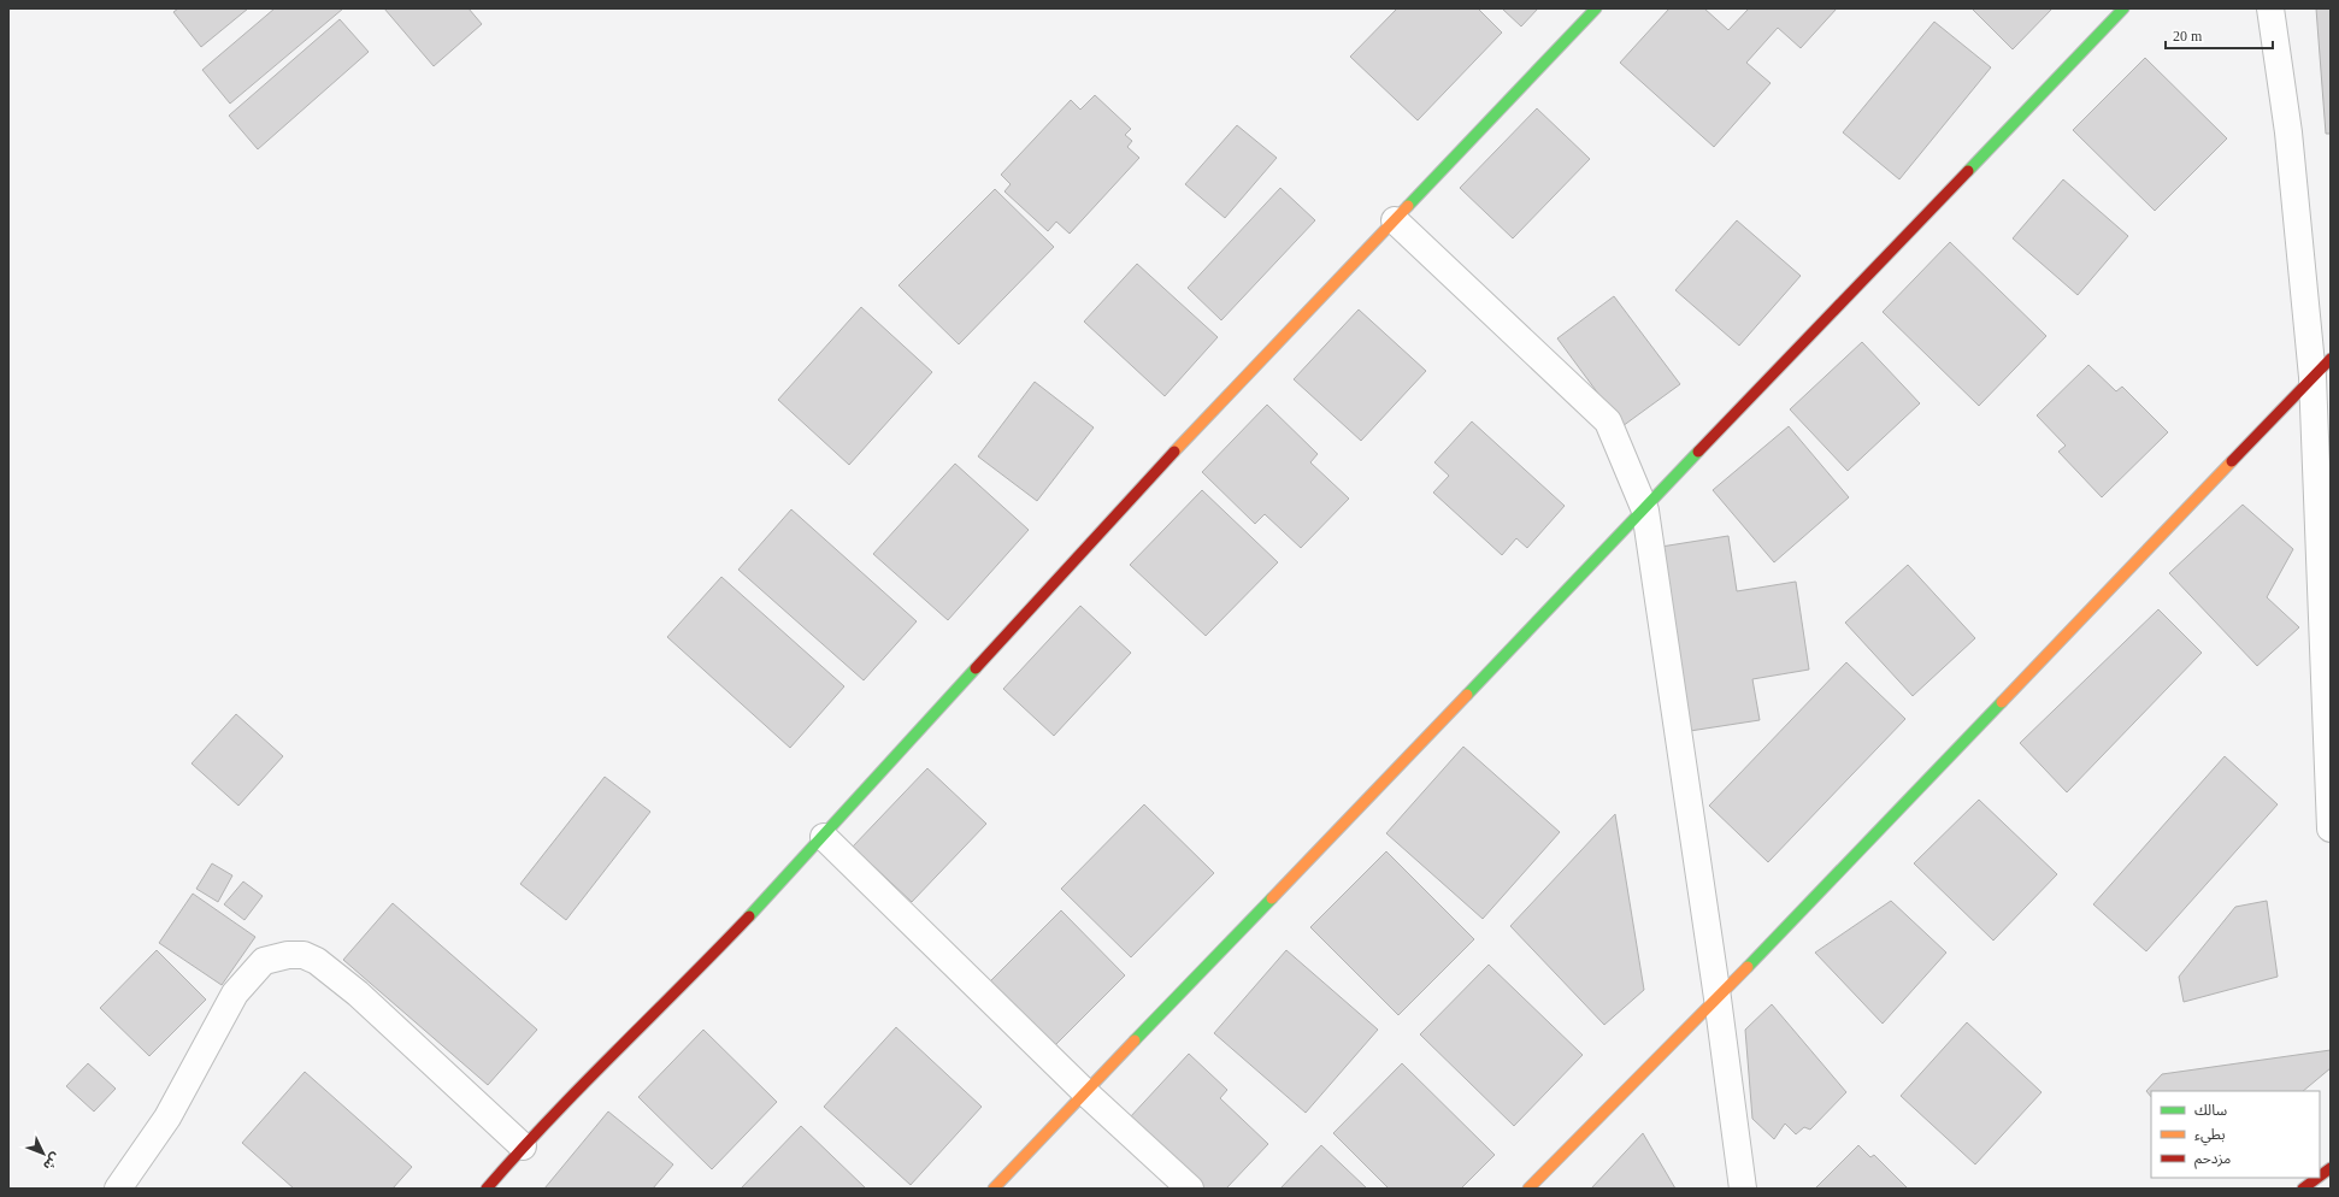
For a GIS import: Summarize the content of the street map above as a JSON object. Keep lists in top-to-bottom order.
{
  "legend": ["سالك", "بطيء", "مزدحم"],
  "scale_bar": "20 m",
  "north": "bottom right"
}
